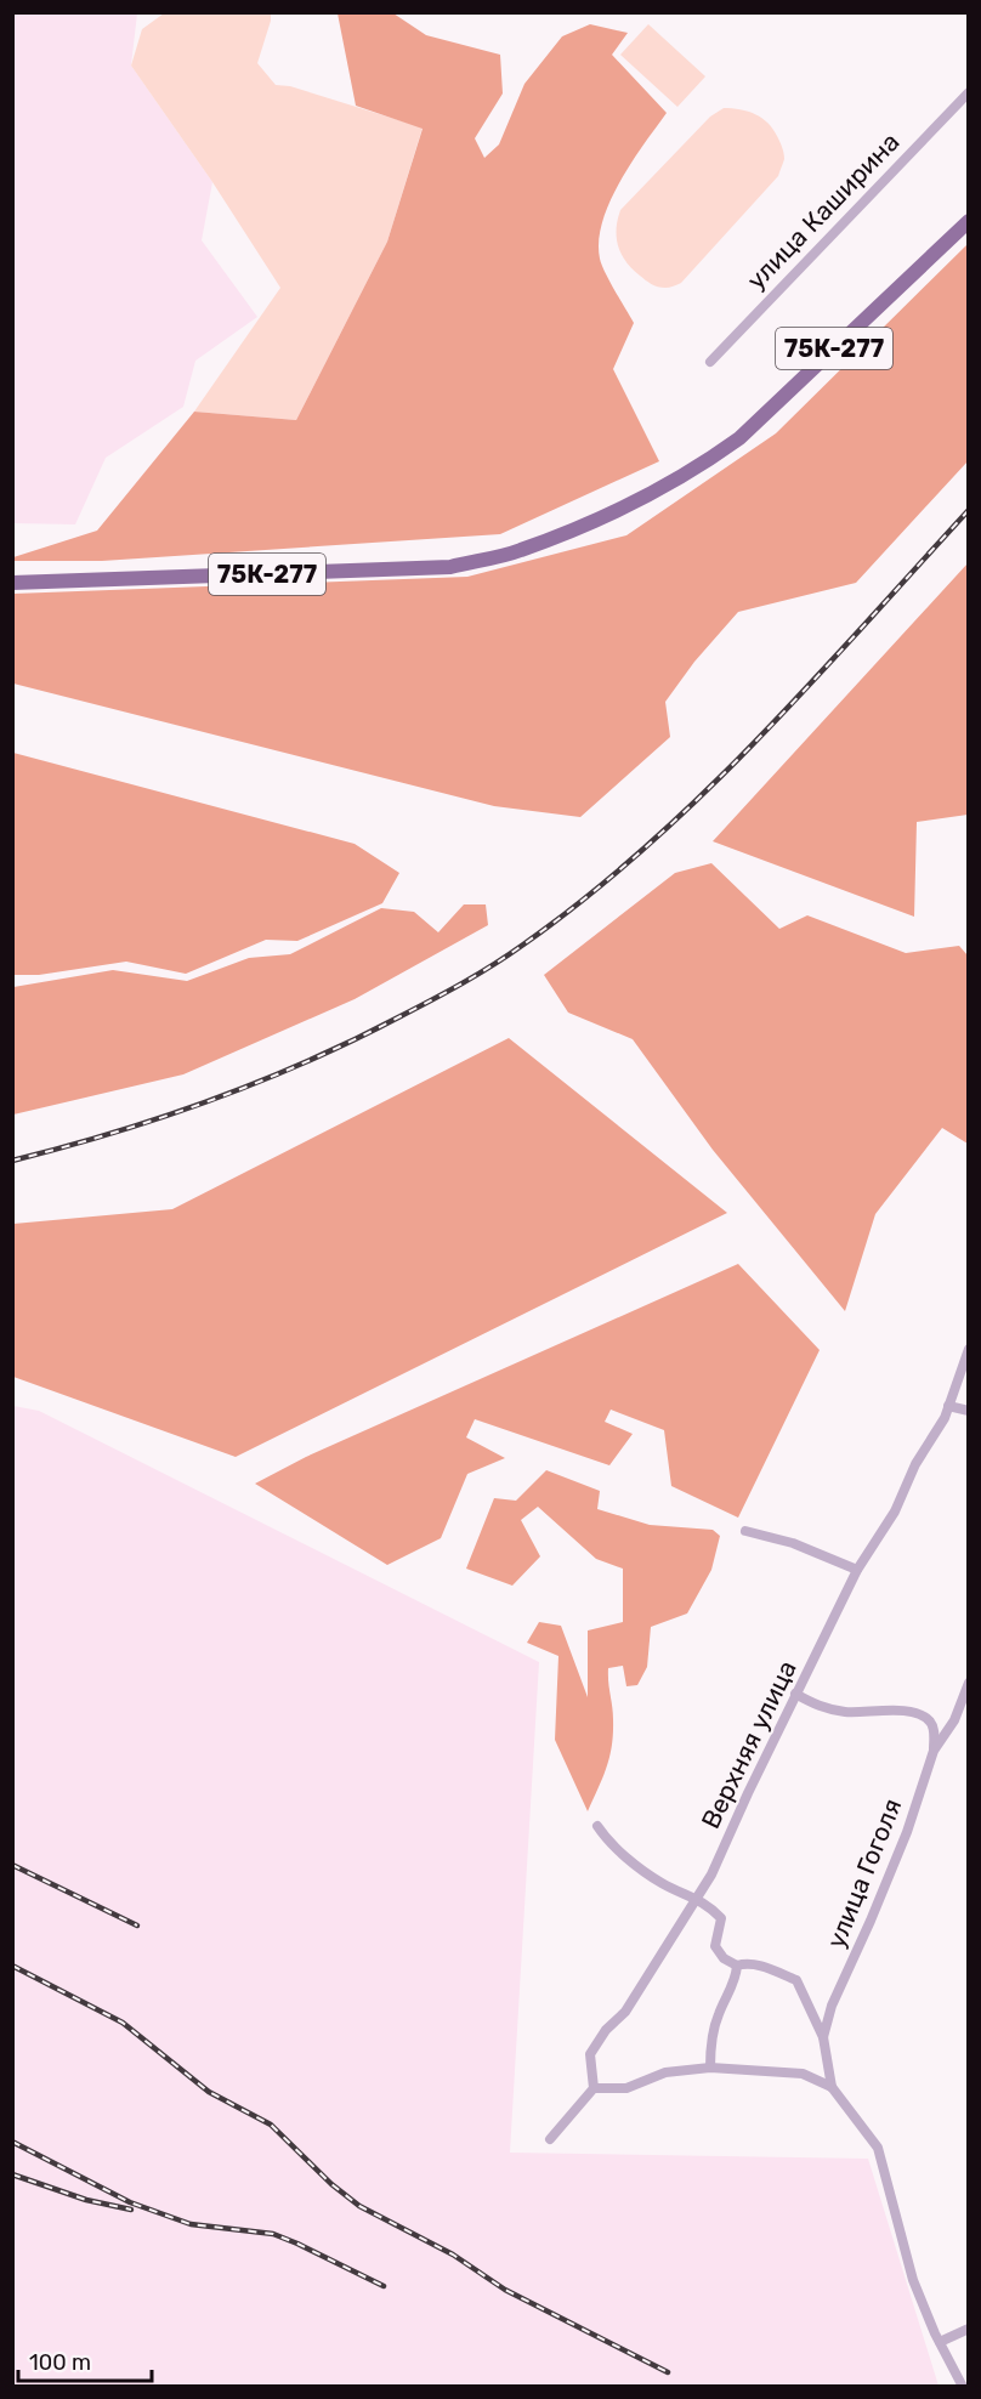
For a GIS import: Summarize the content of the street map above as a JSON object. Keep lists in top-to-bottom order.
{
  "streets": {
    "main road": ["75К-277"],
    "street": ["улица Каширина", "Верхняя улица", "улица Гоголя"]
  },
  "scale_bar": "100 m"
}
